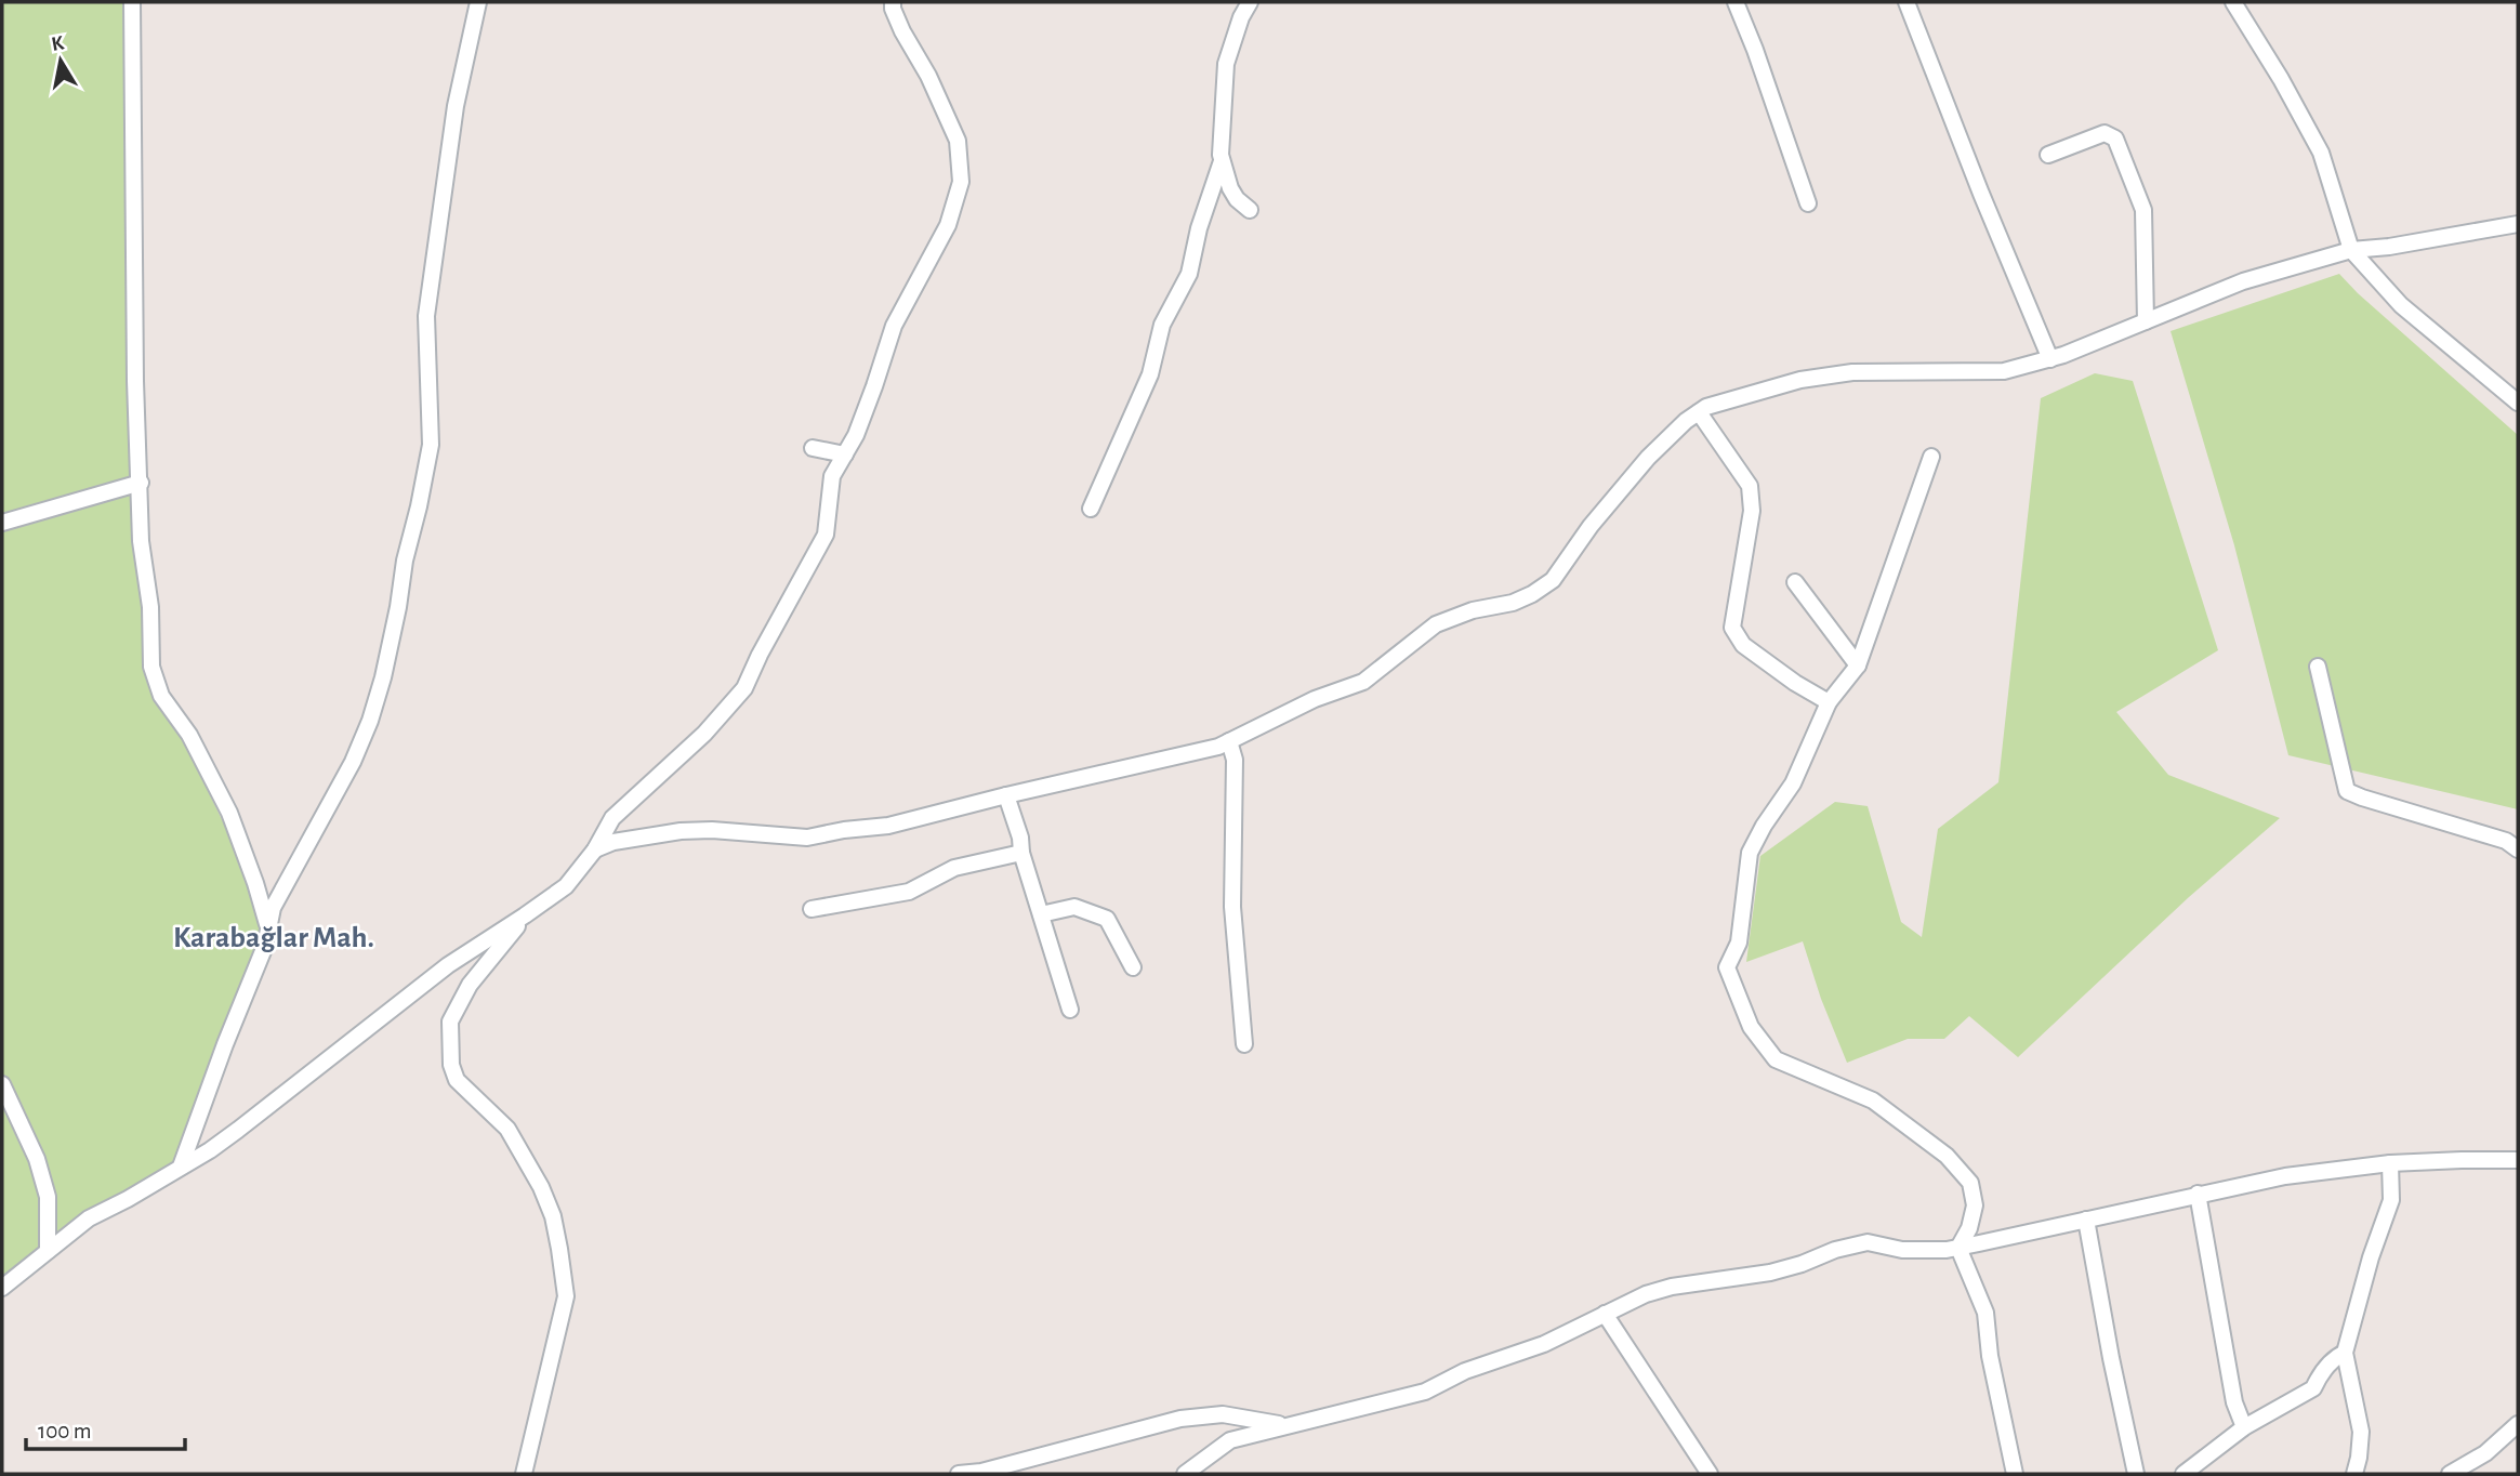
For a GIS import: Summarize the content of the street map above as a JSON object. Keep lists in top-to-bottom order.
{
  "districts": ["Karabağlar Mah."],
  "scale_bar": "100 m",
  "north": "top"
}
